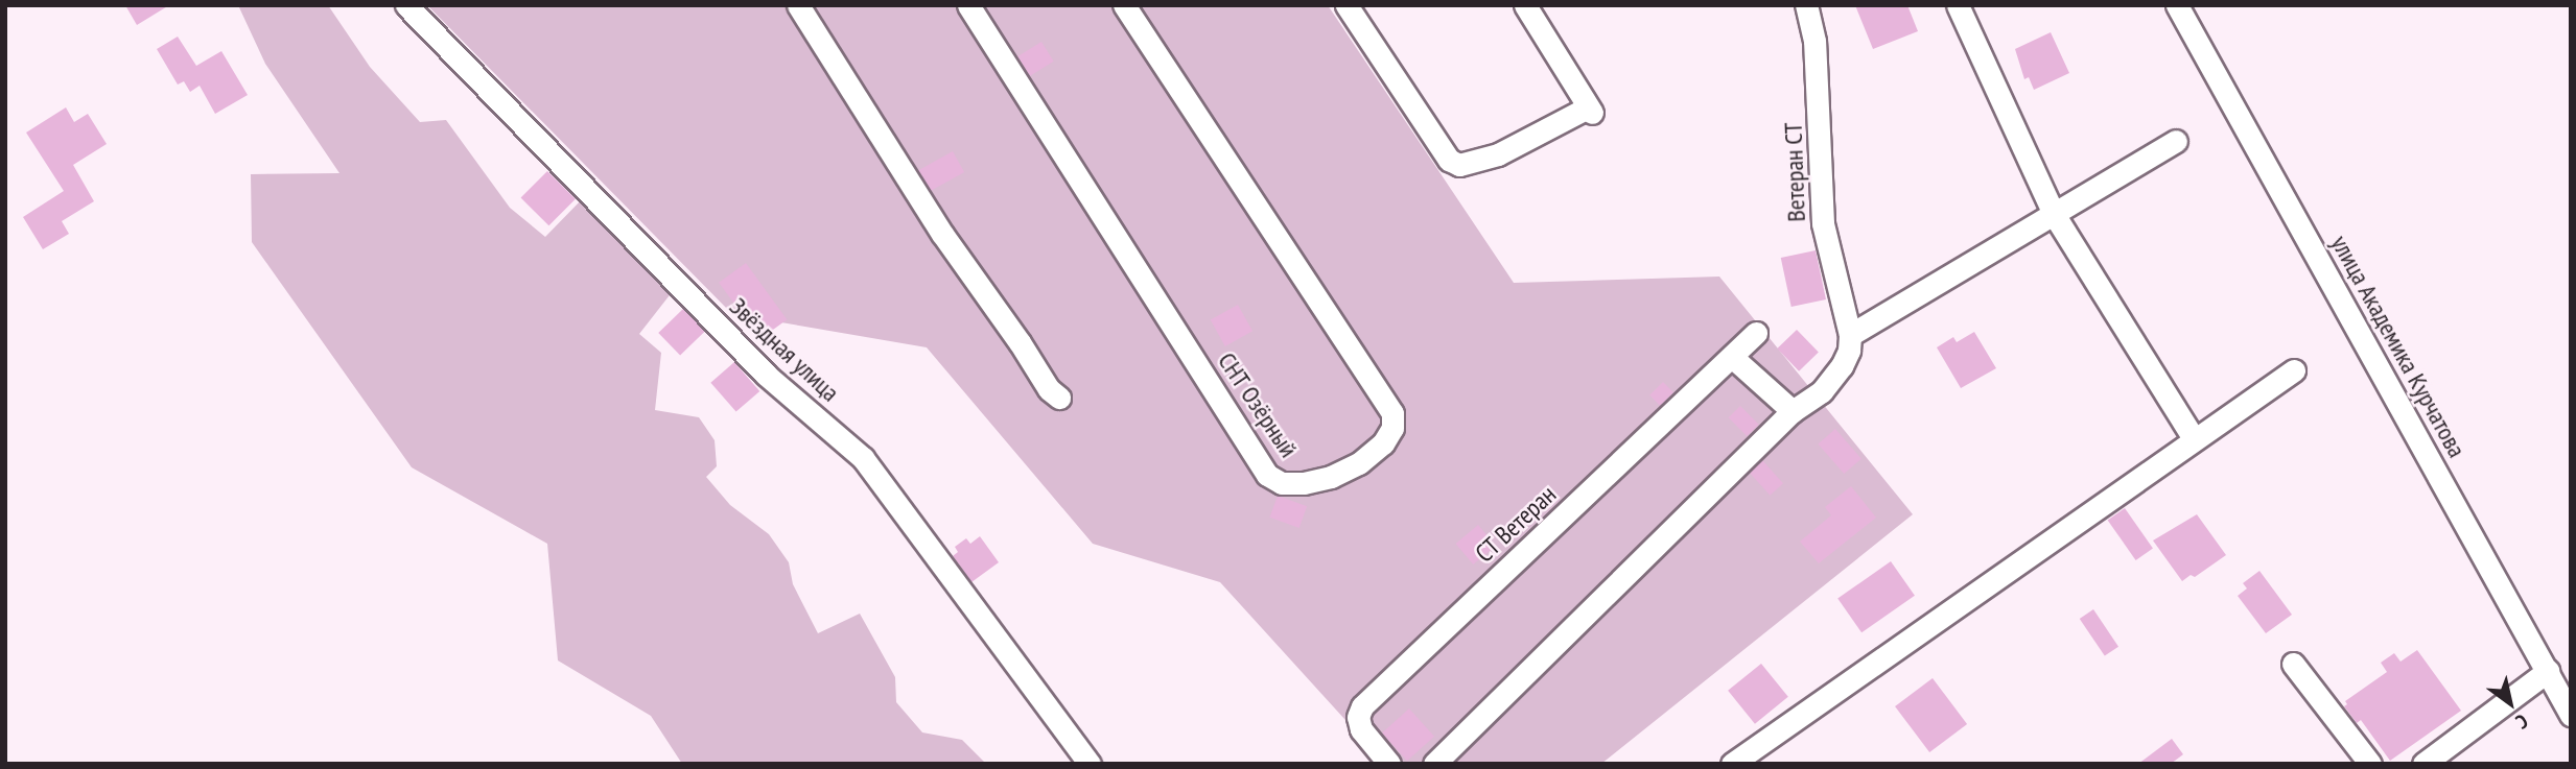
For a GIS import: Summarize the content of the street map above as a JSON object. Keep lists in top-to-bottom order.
{
  "streets": {
    "street": [
      "Ветеран СТ",
      "улица Академика Курчатова",
      "Звёздная улица",
      "СНТ Озёрный",
      "СТ Ветеран"
    ]
  },
  "north": "bottom right"
}
